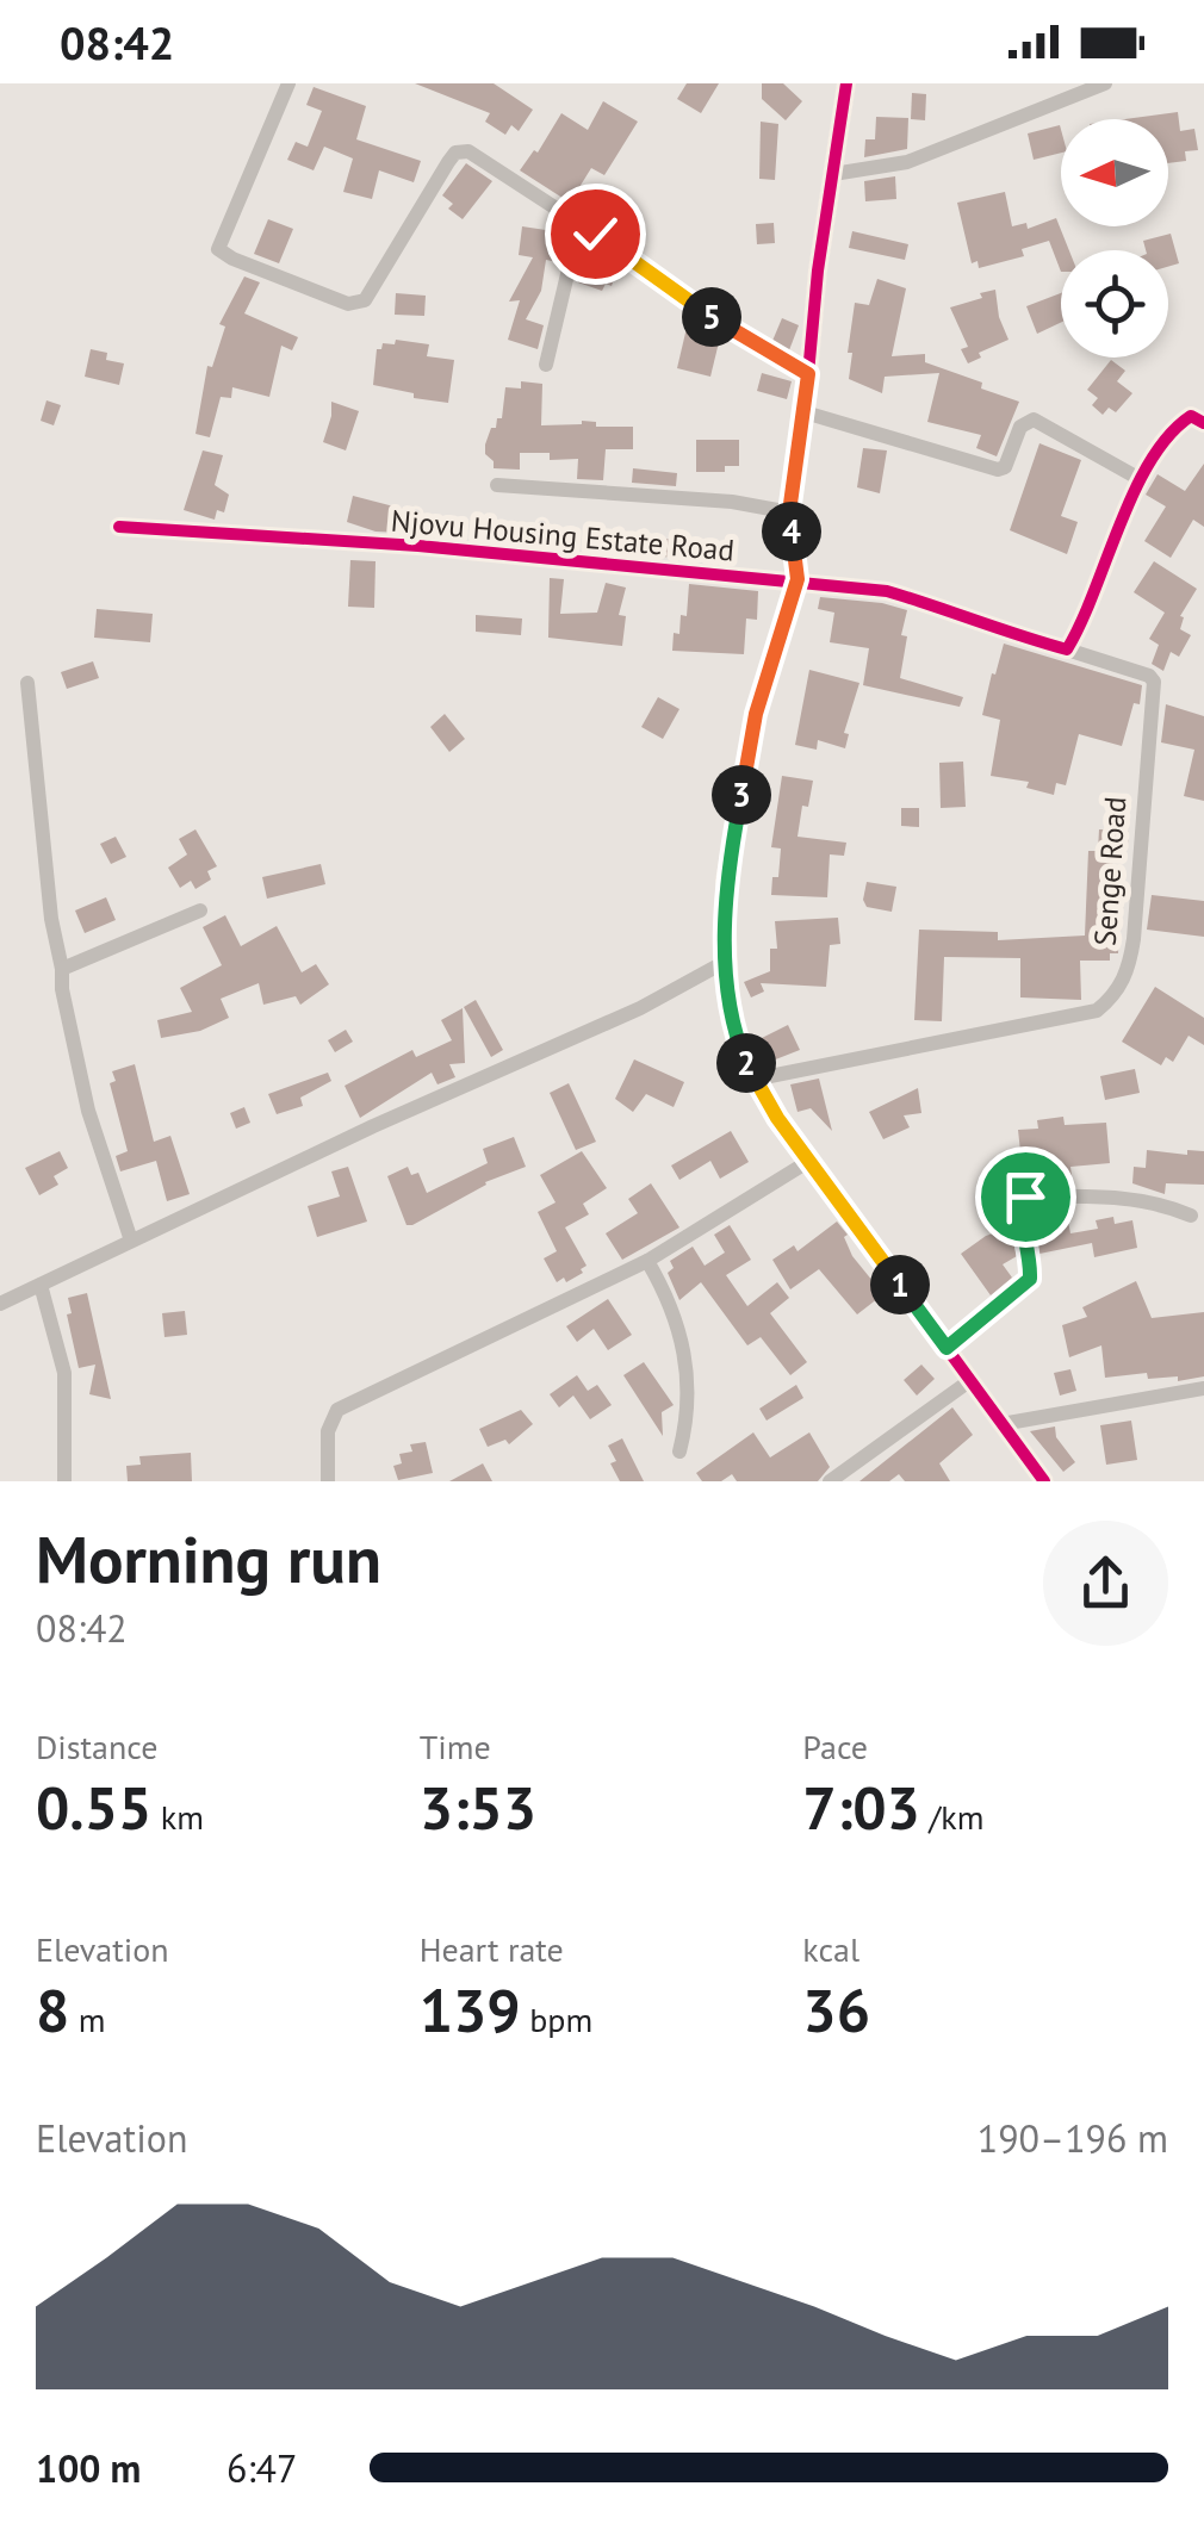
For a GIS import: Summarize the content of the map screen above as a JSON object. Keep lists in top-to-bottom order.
{
  "streets": {
    "street": ["Njovu Housing Estate Road", "Senge Road"]
  },
  "crossings": [
    ["Njovu Housing Estate Road", "Senge Road"]
  ],
  "north": "left",
  "page": {
    "status": "08:42",
    "pins": [
      "5",
      "4",
      "3",
      "2",
      "1"
    ],
    "heading": ["Morning run", "08:42"],
    "stats": [
      ["Distance", "0.55 km"],
      ["Time", "3:53"],
      ["Pace", "7:03 /km"],
      ["Elevation", "8 m"],
      ["Heart rate", "139 bpm"],
      ["kcal", "36"]
    ],
    "chart": ["Elevation", "190–196 m"],
    "list": [
      {
        "name": "100 m",
        "note": "6:47"
      }
    ]
  }
}
